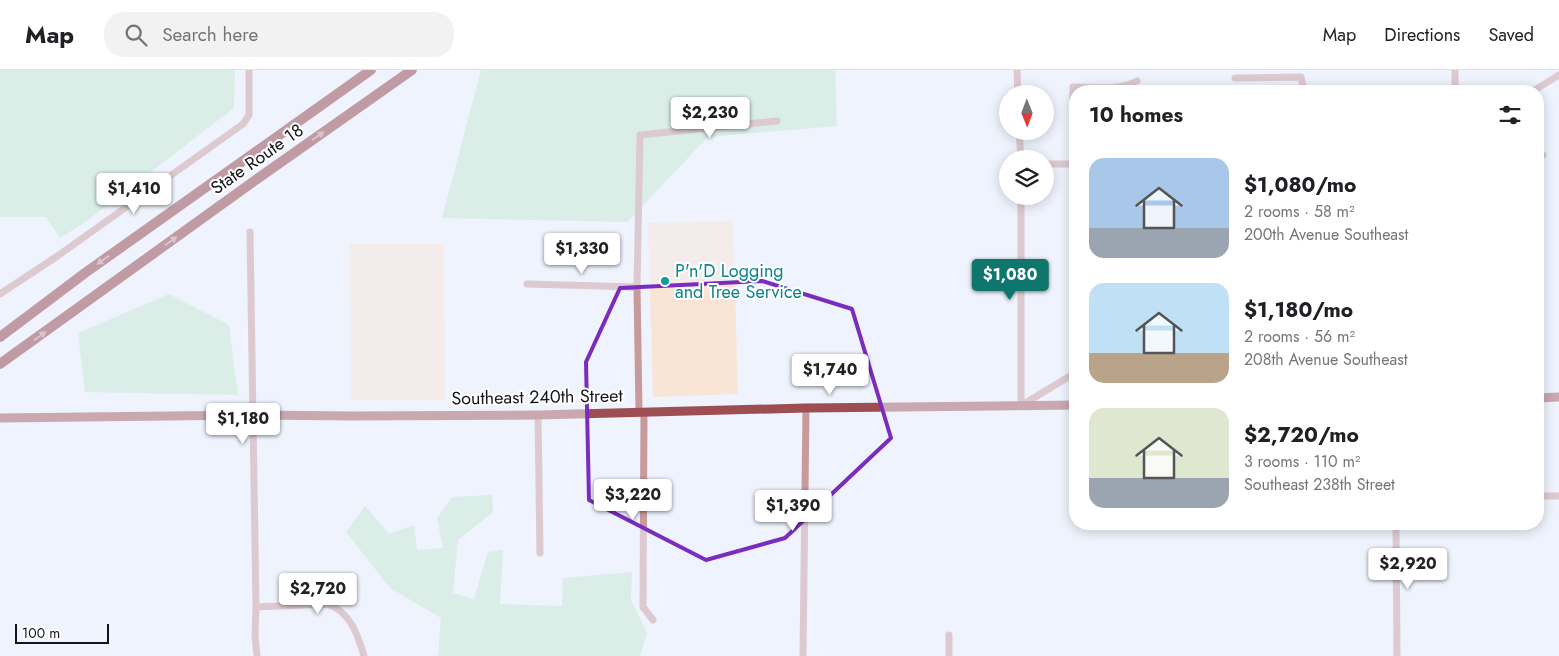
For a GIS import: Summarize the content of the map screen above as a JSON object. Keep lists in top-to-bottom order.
{
  "streets": {
    "highway": ["State Route 18"],
    "main road": ["Southeast 240th Street"]
  },
  "places": ["P'n'D Logging and Tree Service"],
  "scale_bar": "100 m",
  "north": "bottom",
  "page": {
    "header": "Map",
    "search": "Search here",
    "nav": ["Map", "Directions", "Saved"],
    "heading": "10 homes",
    "price": [
      "$2,230",
      "$1,410",
      "$1,330",
      "$1,080",
      "$1,740",
      "$1,180",
      "$3,220",
      "$1,390",
      "$2,920",
      "$2,720"
    ],
    "list": [
      {
        "name": "$1,080/mo",
        "note": "2 rooms · 58 m² · 200th Avenue Southeast"
      },
      {
        "name": "$1,180/mo",
        "note": "2 rooms · 56 m² · 208th Avenue Southeast"
      },
      {
        "name": "$2,720/mo",
        "note": "3 rooms · 110 m² · Southeast 238th Street"
      }
    ],
    "scale": "100 m"
  }
}
